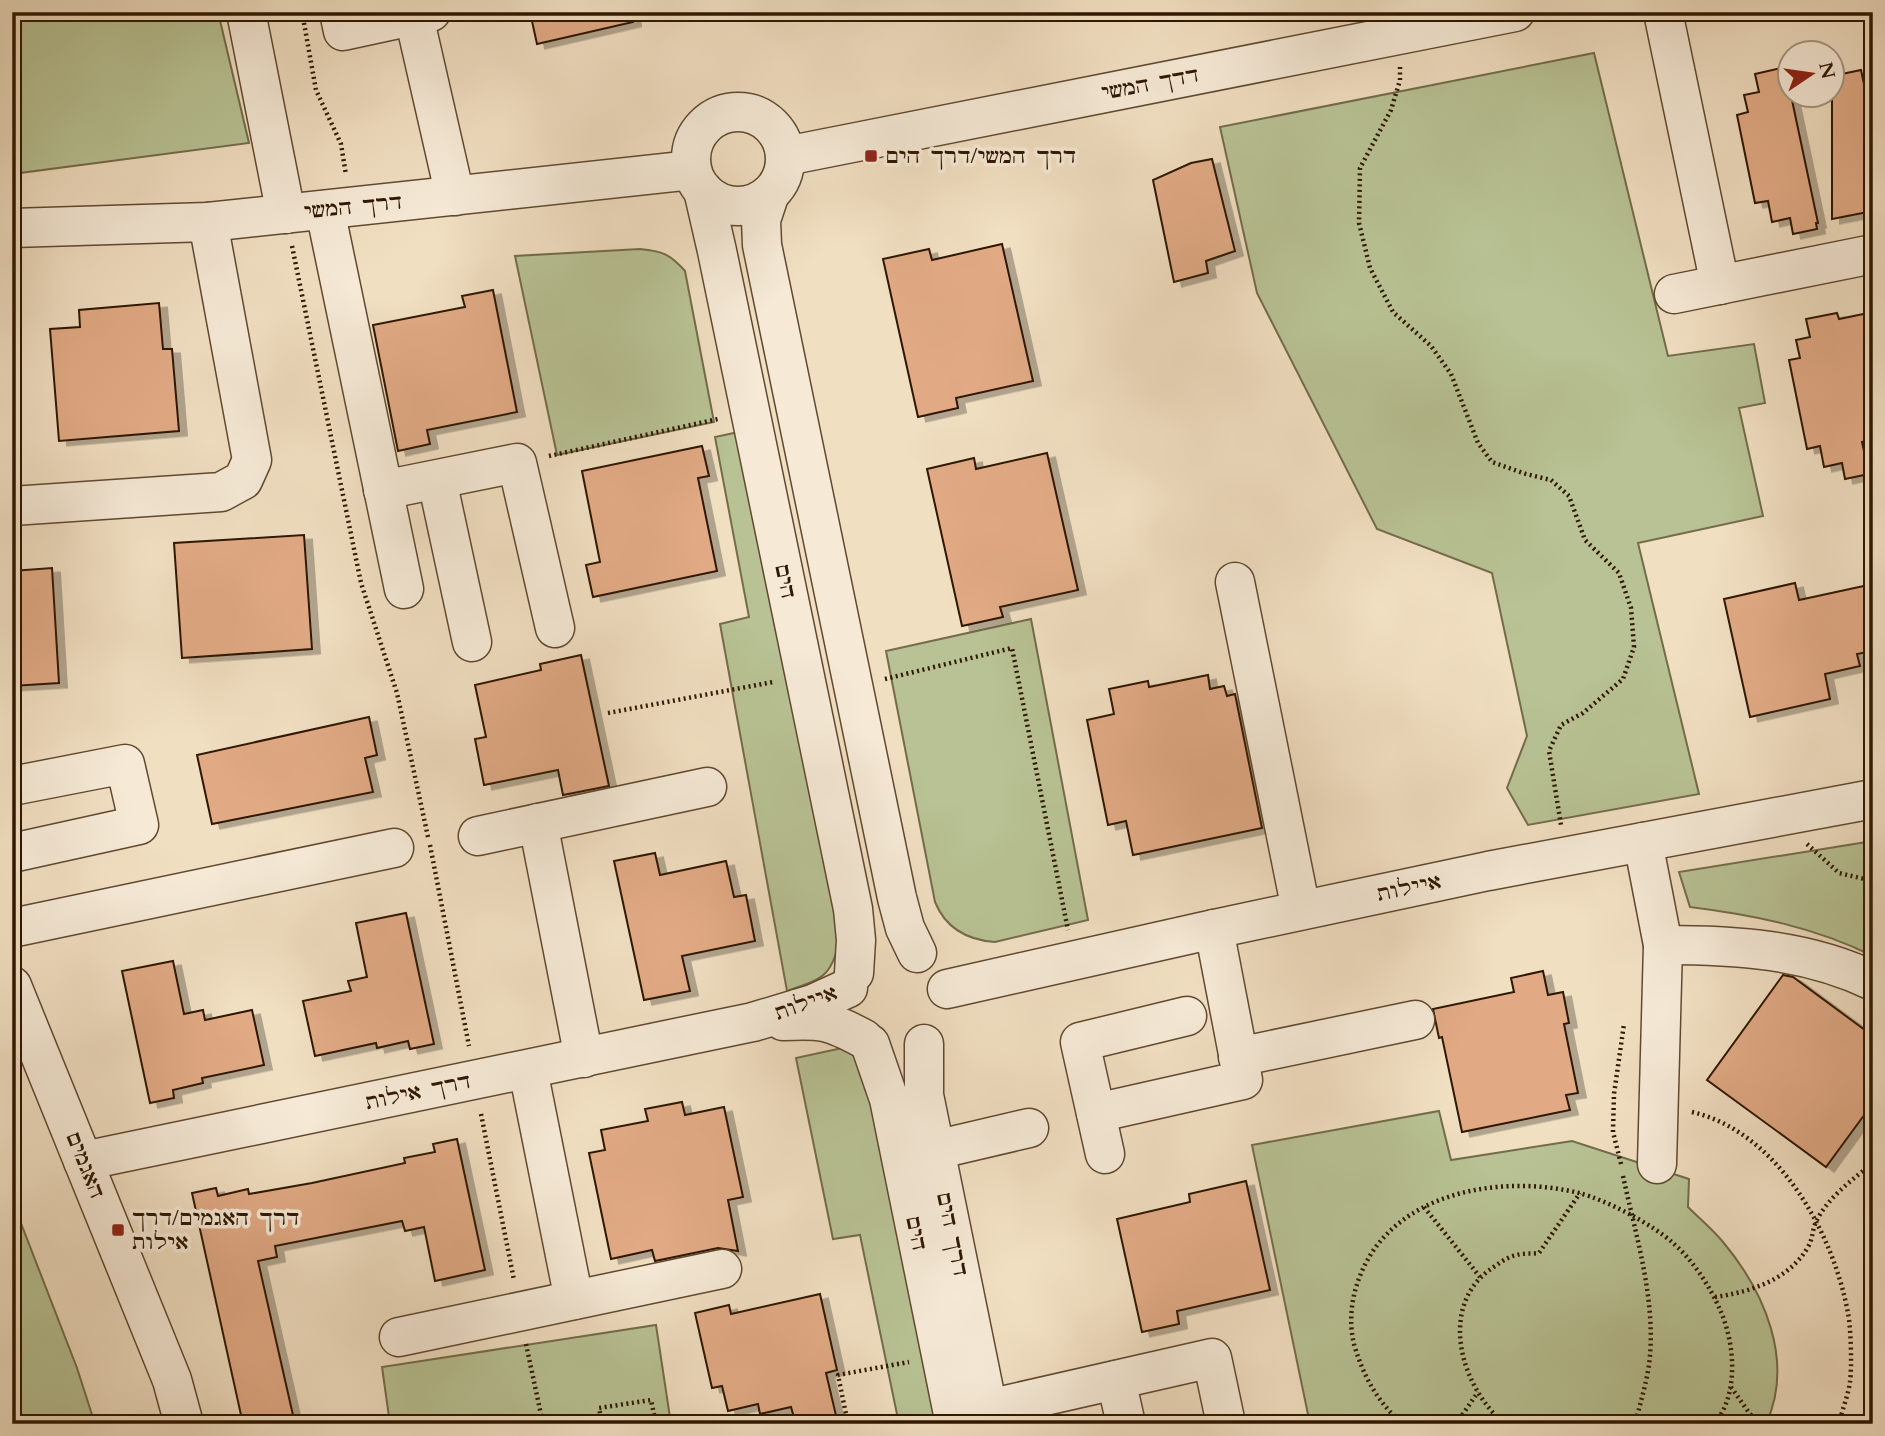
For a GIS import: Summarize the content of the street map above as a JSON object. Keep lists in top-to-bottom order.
{
  "streets": {
    "street": [
      "דדך המשי",
      "דרך המשי",
      "הים",
      "איילות",
      "דרך אילות",
      "האגמים",
      "דרך הים"
    ]
  },
  "crossings": [
    ["דדך המשי", "דרך המשי"],
    ["דדך המשי", "הים"],
    ["דרך המשי", "הים"],
    ["הים", "איילות"],
    ["הים", "דרך הים"],
    ["איילות", "דרך אילות"],
    ["איילות", "דרך הים"],
    ["דרך אילות", "האגמים"]
  ],
  "places": {
    "transit": ["דרך המשי/דרך הים", "דרך האגמים/דרך אילות"]
  },
  "north": "right"
}
